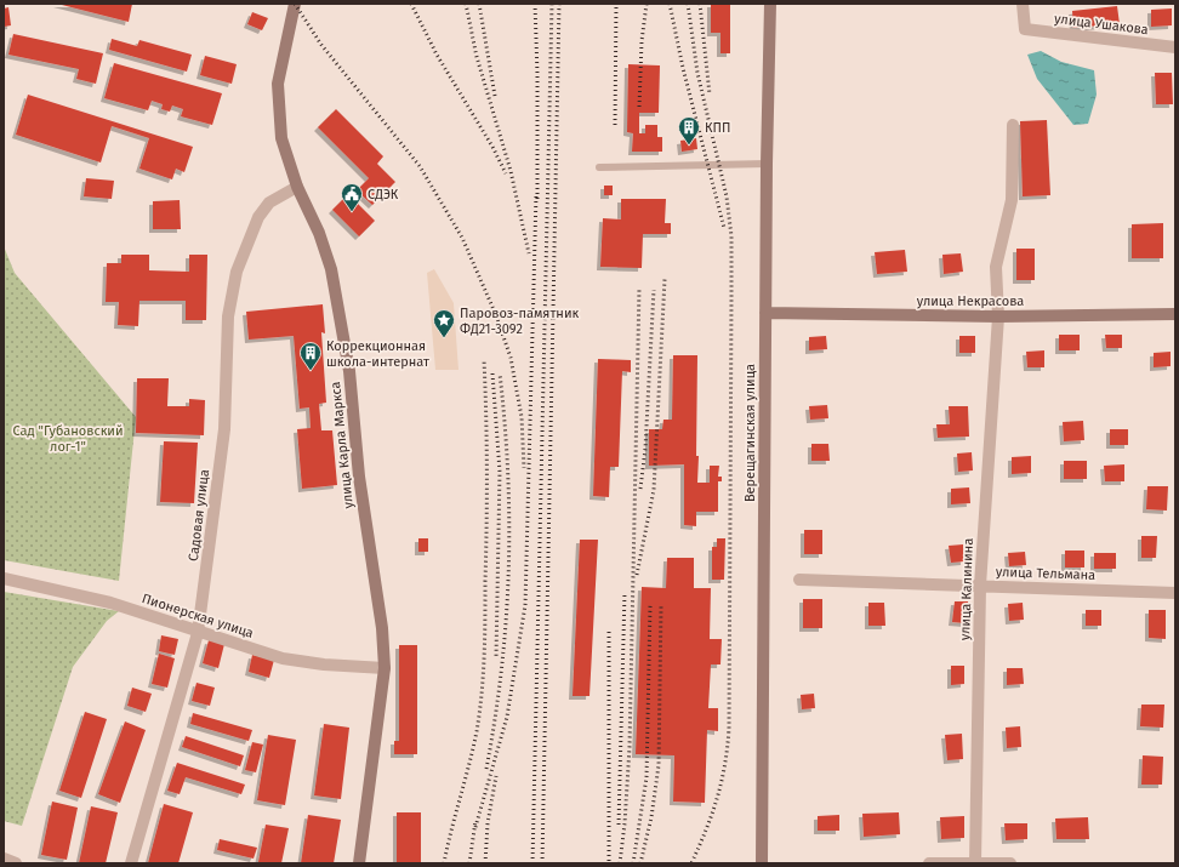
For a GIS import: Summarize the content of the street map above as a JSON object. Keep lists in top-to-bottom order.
{
  "streets": {
    "main road": ["улица Некрасова", "Верещагинская улица", "улица Карла Маркса"],
    "street": [
      "улица Ушакова",
      "Садовая улица",
      "улица Тельмана",
      "улица Калинина",
      "Пионерская улица"
    ]
  },
  "crossings": [
    ["улица Некрасова", "Верещагинская улица"],
    ["улица Некрасова", "улица Калинина"],
    ["улица Карла Маркса", "Садовая улица"],
    ["улица Карла Маркса", "Пионерская улица"],
    ["Садовая улица", "Пионерская улица"],
    ["улица Тельмана", "улица Калинина"]
  ],
  "parks": ["Сад \"Губановский лог-1\""],
  "places": {
    "building": ["КПП", "Коррекционная школа-интернат"],
    "public building": ["СДЭК"],
    "place": ["Паровоз-памятник ФД21-3092"]
  }
}
